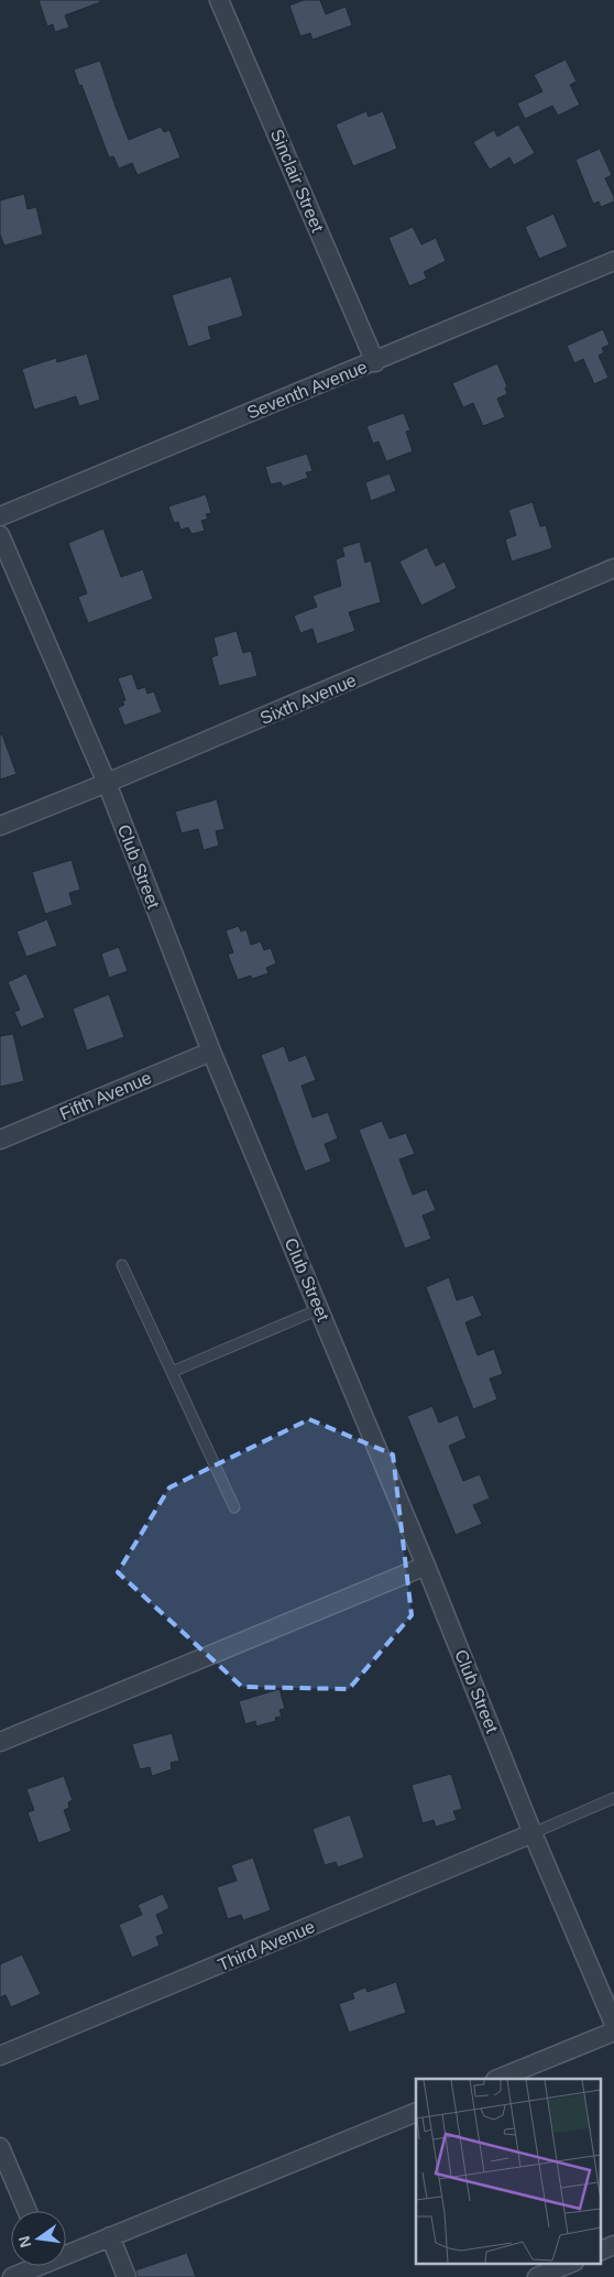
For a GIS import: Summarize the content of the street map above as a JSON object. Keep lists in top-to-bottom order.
{
  "streets": {
    "street": [
      "Sinclair Street",
      "Seventh Avenue",
      "Sixth Avenue",
      "Club Street",
      "Fifth Avenue",
      "Third Avenue"
    ]
  },
  "crossings": [
    ["Sinclair Street", "Seventh Avenue"],
    ["Sixth Avenue", "Club Street"],
    ["Club Street", "Fifth Avenue"],
    ["Club Street", "Third Avenue"]
  ],
  "north": "left"
}
